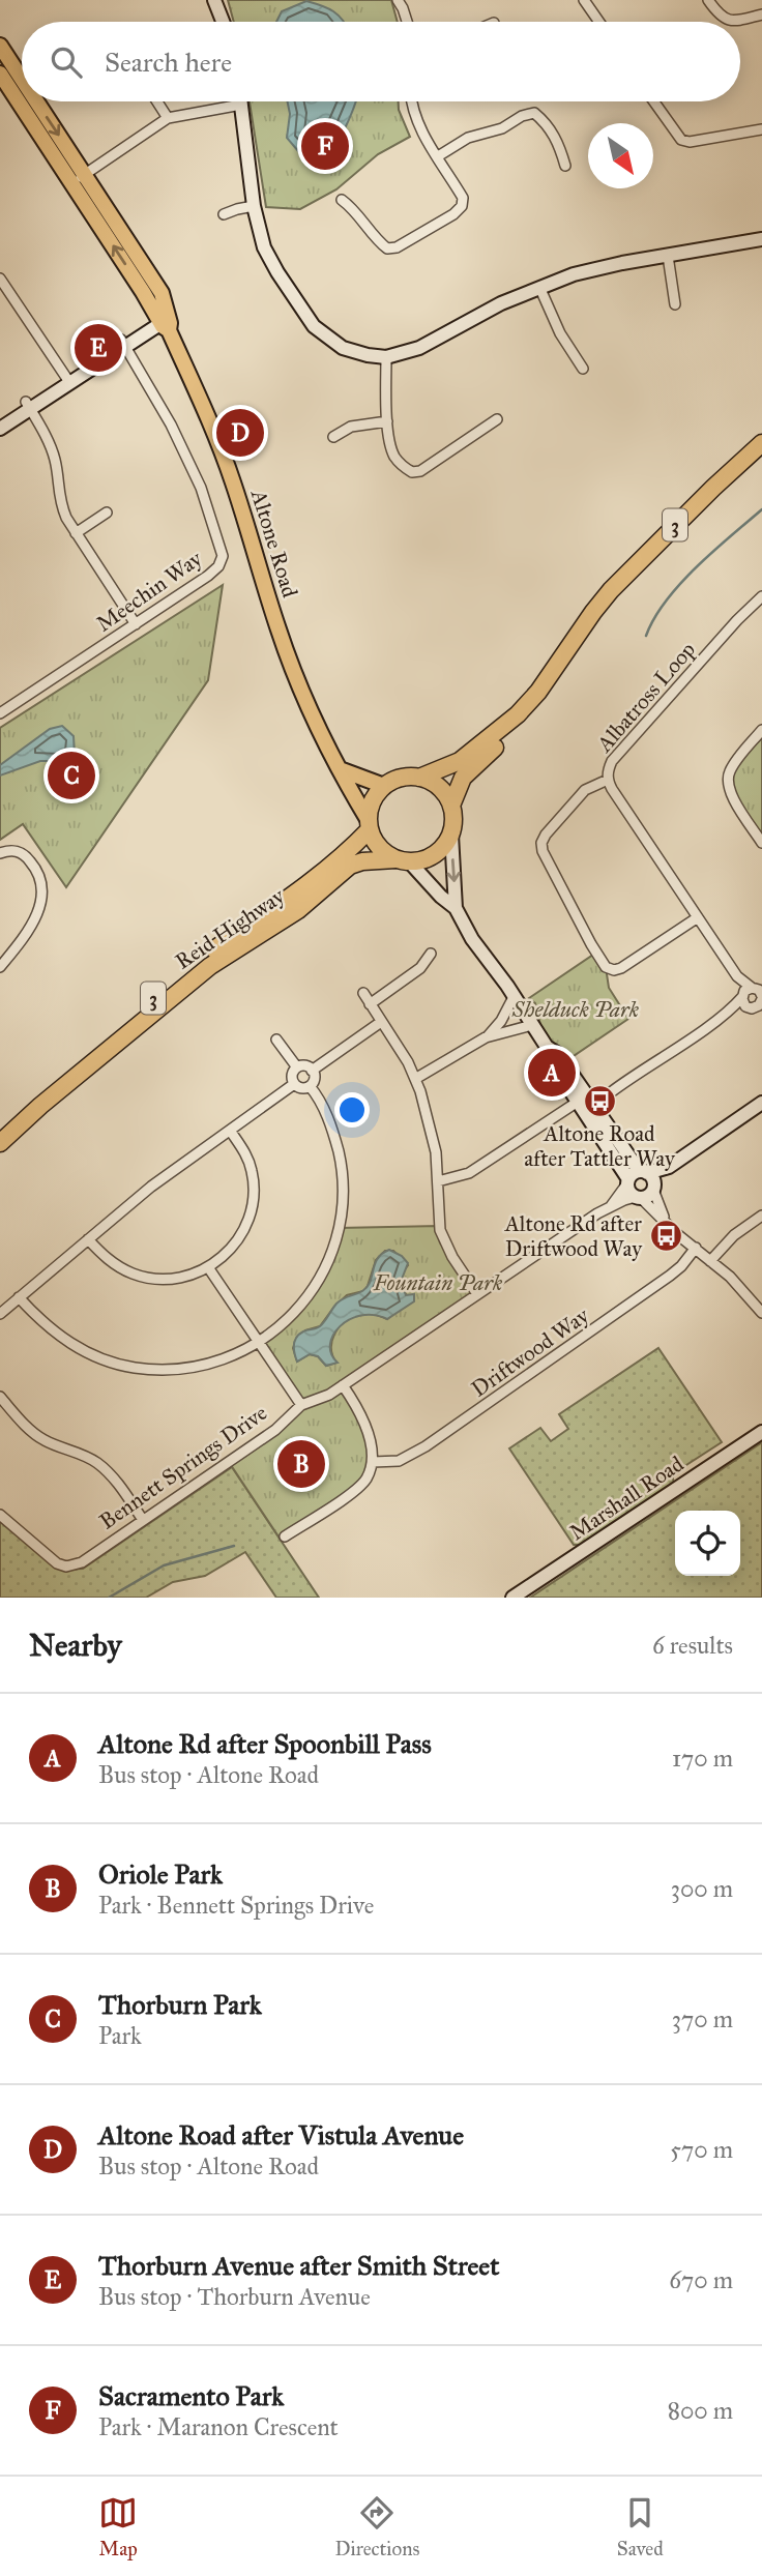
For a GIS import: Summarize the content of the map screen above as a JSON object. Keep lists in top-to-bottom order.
{
  "streets": {
    "highway": ["3", "Reid Highway"],
    "main road": ["Altone Road"],
    "street": [
      "Meechin Way",
      "Albatross Loop",
      "Driftwood Way",
      "Bennett Springs Drive",
      "Marshall Road"
    ]
  },
  "crossings": [
    ["3", "Altone Road"],
    ["3", "Reid Highway"],
    ["Altone Road", "Reid Highway"]
  ],
  "parks": ["Shelduck Park", "Fountain Park"],
  "places": {
    "bus stop": ["Altone Road after Tattler Way", "Altone Rd after Driftwood Way"]
  },
  "north": "bottom right",
  "page": {
    "search": "Search here",
    "pins": [
      "F",
      "E",
      "D",
      "C",
      "A",
      "B"
    ],
    "heading": ["Nearby", "6 results"],
    "list": [
      {
        "mark": "A",
        "name": "Altone Rd after Spoonbill Pass",
        "note": "Bus stop · Altone Road",
        "value": "170 m"
      },
      {
        "mark": "B",
        "name": "Oriole Park",
        "note": "Park · Bennett Springs Drive",
        "value": "300 m"
      },
      {
        "mark": "C",
        "name": "Thorburn Park",
        "note": "Park",
        "value": "370 m"
      },
      {
        "mark": "D",
        "name": "Altone Road after Vistula Avenue",
        "note": "Bus stop · Altone Road",
        "value": "570 m"
      },
      {
        "mark": "E",
        "name": "Thorburn Avenue after Smith Street",
        "note": "Bus stop · Thorburn Avenue",
        "value": "670 m"
      },
      {
        "mark": "F",
        "name": "Sacramento Park",
        "note": "Park · Maranon Crescent",
        "value": "800 m"
      }
    ],
    "nav": ["Map", "Directions", "Saved"]
  }
}
